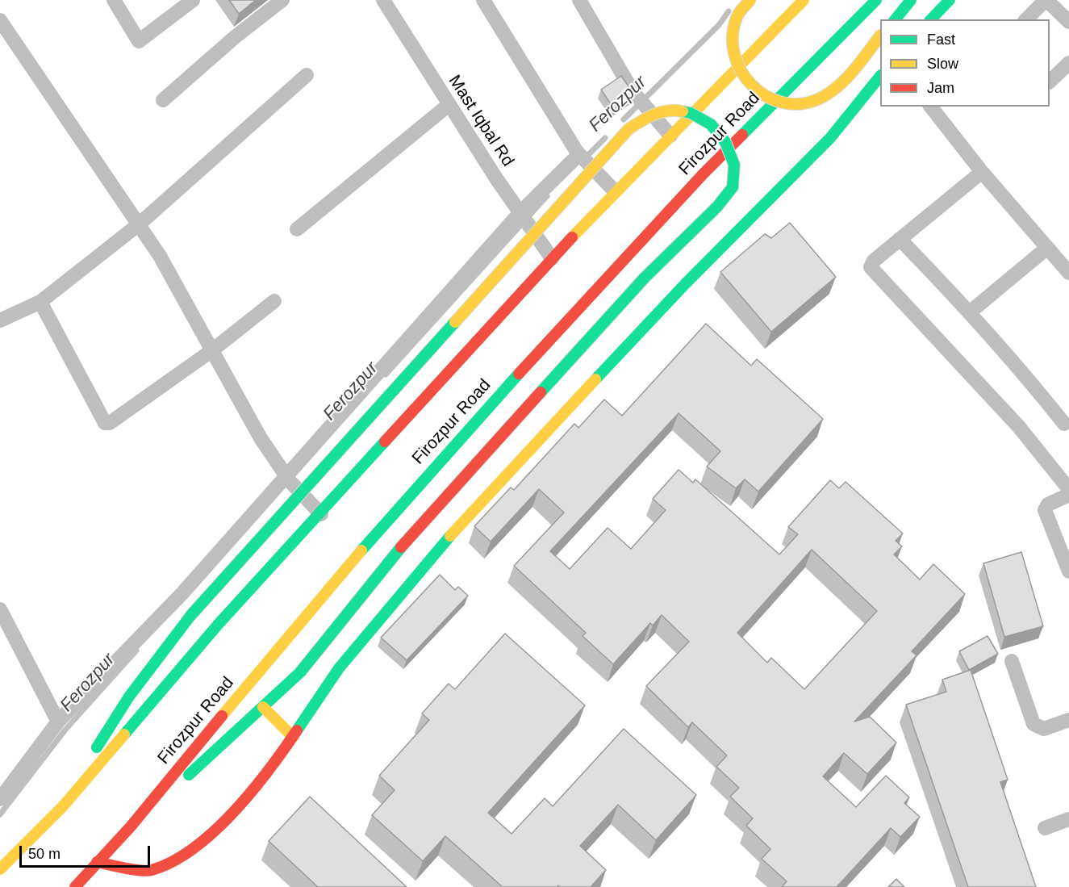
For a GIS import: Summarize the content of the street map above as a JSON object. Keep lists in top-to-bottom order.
{
  "streets": {
    "main road": ["Firozpur Road"],
    "street": ["Mast Iqbal Rd"]
  },
  "crossings": [
    ["Mast Iqbal Rd", "Firozpur Road"]
  ],
  "water": ["Ferozpur"],
  "legend": ["Fast", "Slow", "Jam"],
  "scale_bar": "50 m"
}
